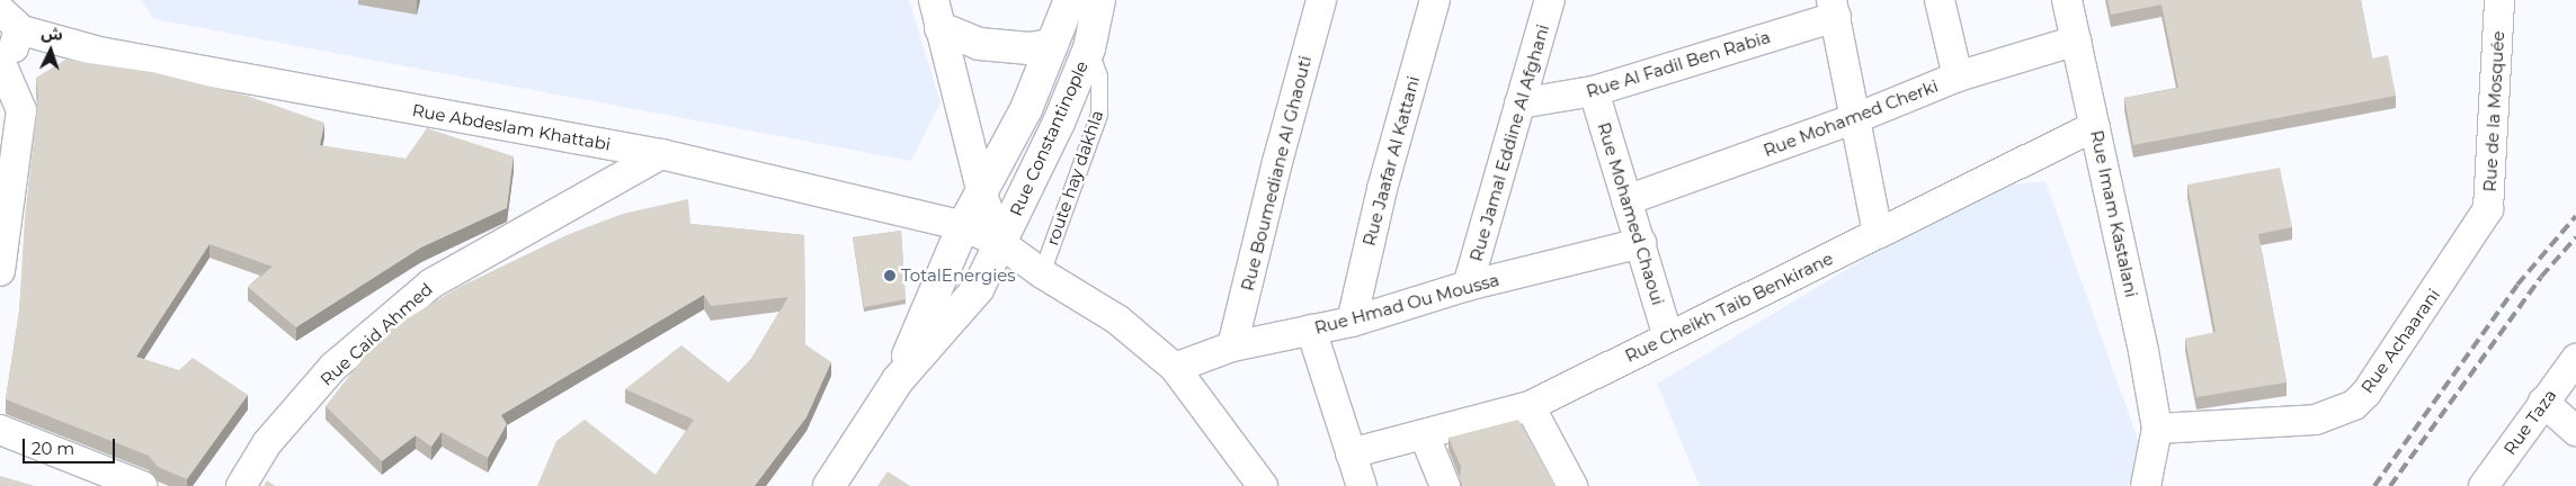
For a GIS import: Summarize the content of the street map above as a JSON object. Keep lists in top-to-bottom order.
{
  "streets": {
    "street": [
      "Rue Al Fadil Ben Rabia",
      "Rue de la Mosquée",
      "Rue Mohamed Cherki",
      "Rue Abdeslam Khattabi",
      "Rue Constantinople",
      "Rue Jamal Eddine Al Afghani",
      "Rue Jaafar Al Kattani",
      "Rue Boumediane Al Ghaouti",
      "route hay dakhla",
      "Rue Mohamed Chaoui",
      "Rue Imam Kastalani",
      "Rue Hmad Ou Moussa",
      "Rue Cheikh Taib Benkirane",
      "Rue Caid Ahmed",
      "Rue Achaarani",
      "Rue Taza"
    ]
  },
  "crossings": [
    ["Rue Al Fadil Ben Rabia", "Rue Jamal Eddine Al Afghani"],
    ["Rue Al Fadil Ben Rabia", "Rue Mohamed Chaoui"],
    ["Rue de la Mosquée", "Rue Achaarani"],
    ["Rue Mohamed Cherki", "Rue Mohamed Chaoui"],
    ["Rue Mohamed Cherki", "Rue Imam Kastalani"],
    ["Rue Abdeslam Khattabi", "Rue Constantinople"],
    ["Rue Abdeslam Khattabi", "route hay dakhla"],
    ["Rue Abdeslam Khattabi", "Rue Caid Ahmed"],
    ["Rue Constantinople", "route hay dakhla"],
    ["Rue Jamal Eddine Al Afghani", "Rue Hmad Ou Moussa"],
    ["Rue Jaafar Al Kattani", "Rue Hmad Ou Moussa"],
    ["Rue Boumediane Al Ghaouti", "Rue Hmad Ou Moussa"],
    ["route hay dakhla", "Rue Hmad Ou Moussa"],
    ["Rue Mohamed Chaoui", "Rue Hmad Ou Moussa"],
    ["Rue Mohamed Chaoui", "Rue Cheikh Taib Benkirane"],
    ["Rue Imam Kastalani", "Rue Cheikh Taib Benkirane"],
    ["Rue Imam Kastalani", "Rue Achaarani"]
  ],
  "places": ["TotalEnergies"],
  "scale_bar": "20 m",
  "north": "top"
}
